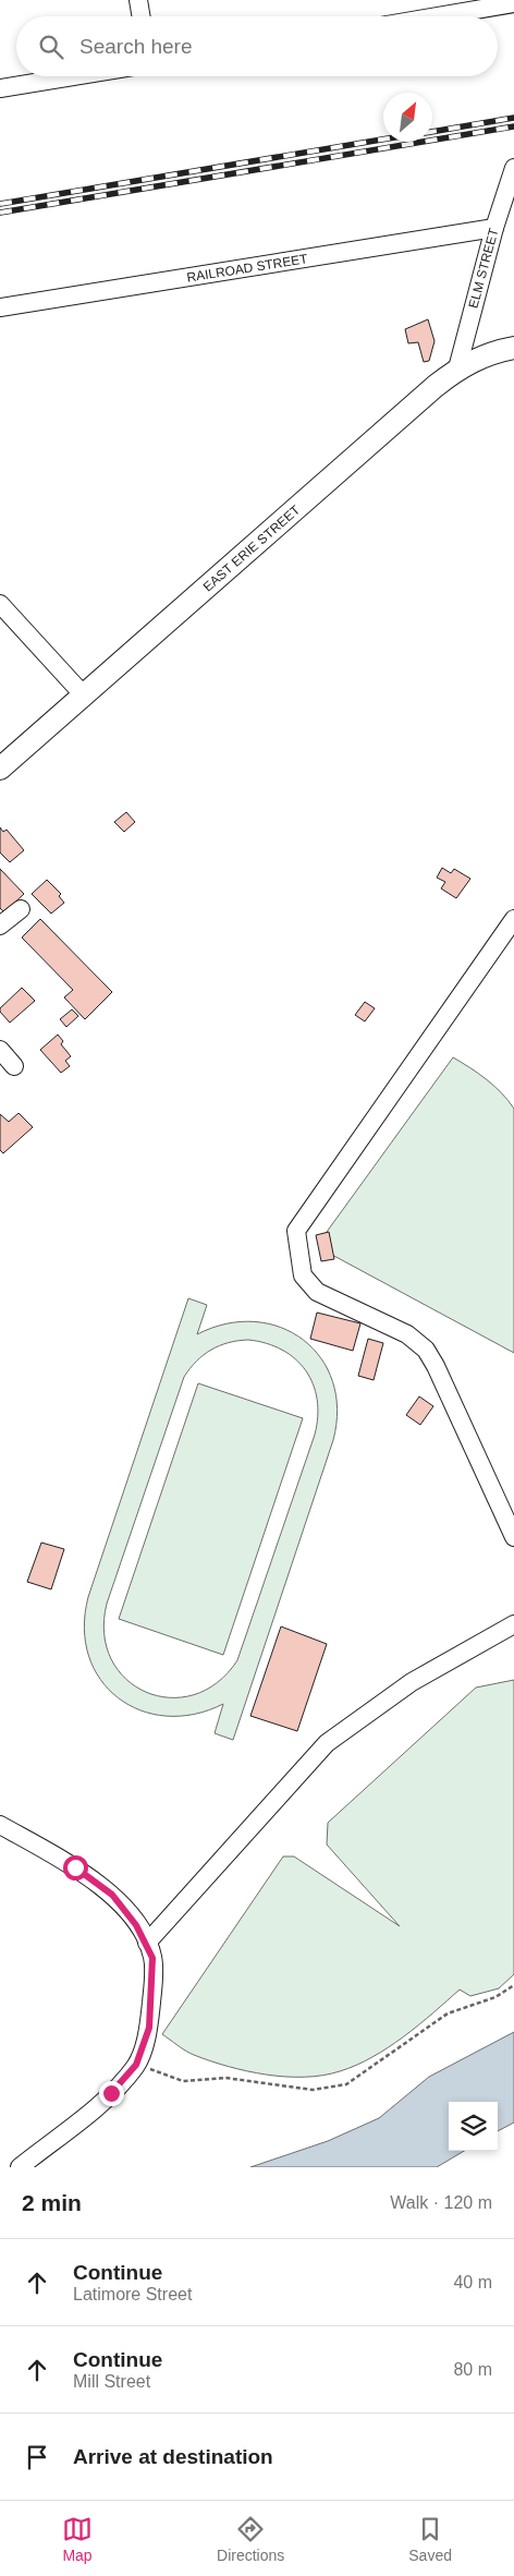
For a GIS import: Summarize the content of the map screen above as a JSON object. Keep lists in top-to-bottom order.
{
  "streets": {
    "main road": ["EAST ERIE STREET"],
    "street": ["RAILROAD STREET", "ELM STREET"]
  },
  "crossings": [
    ["RAILROAD STREET", "ELM STREET"],
    ["ELM STREET", "EAST ERIE STREET"]
  ],
  "north": "top right",
  "page": {
    "search": "Search here",
    "heading": ["2 min", "Walk · 120 m"],
    "list": [
      ["Continue", "Latimore Street", "40 m"],
      ["Continue", "Mill Street", "80 m"],
      "Arrive at destination"
    ],
    "nav": ["Map", "Directions", "Saved"]
  }
}
